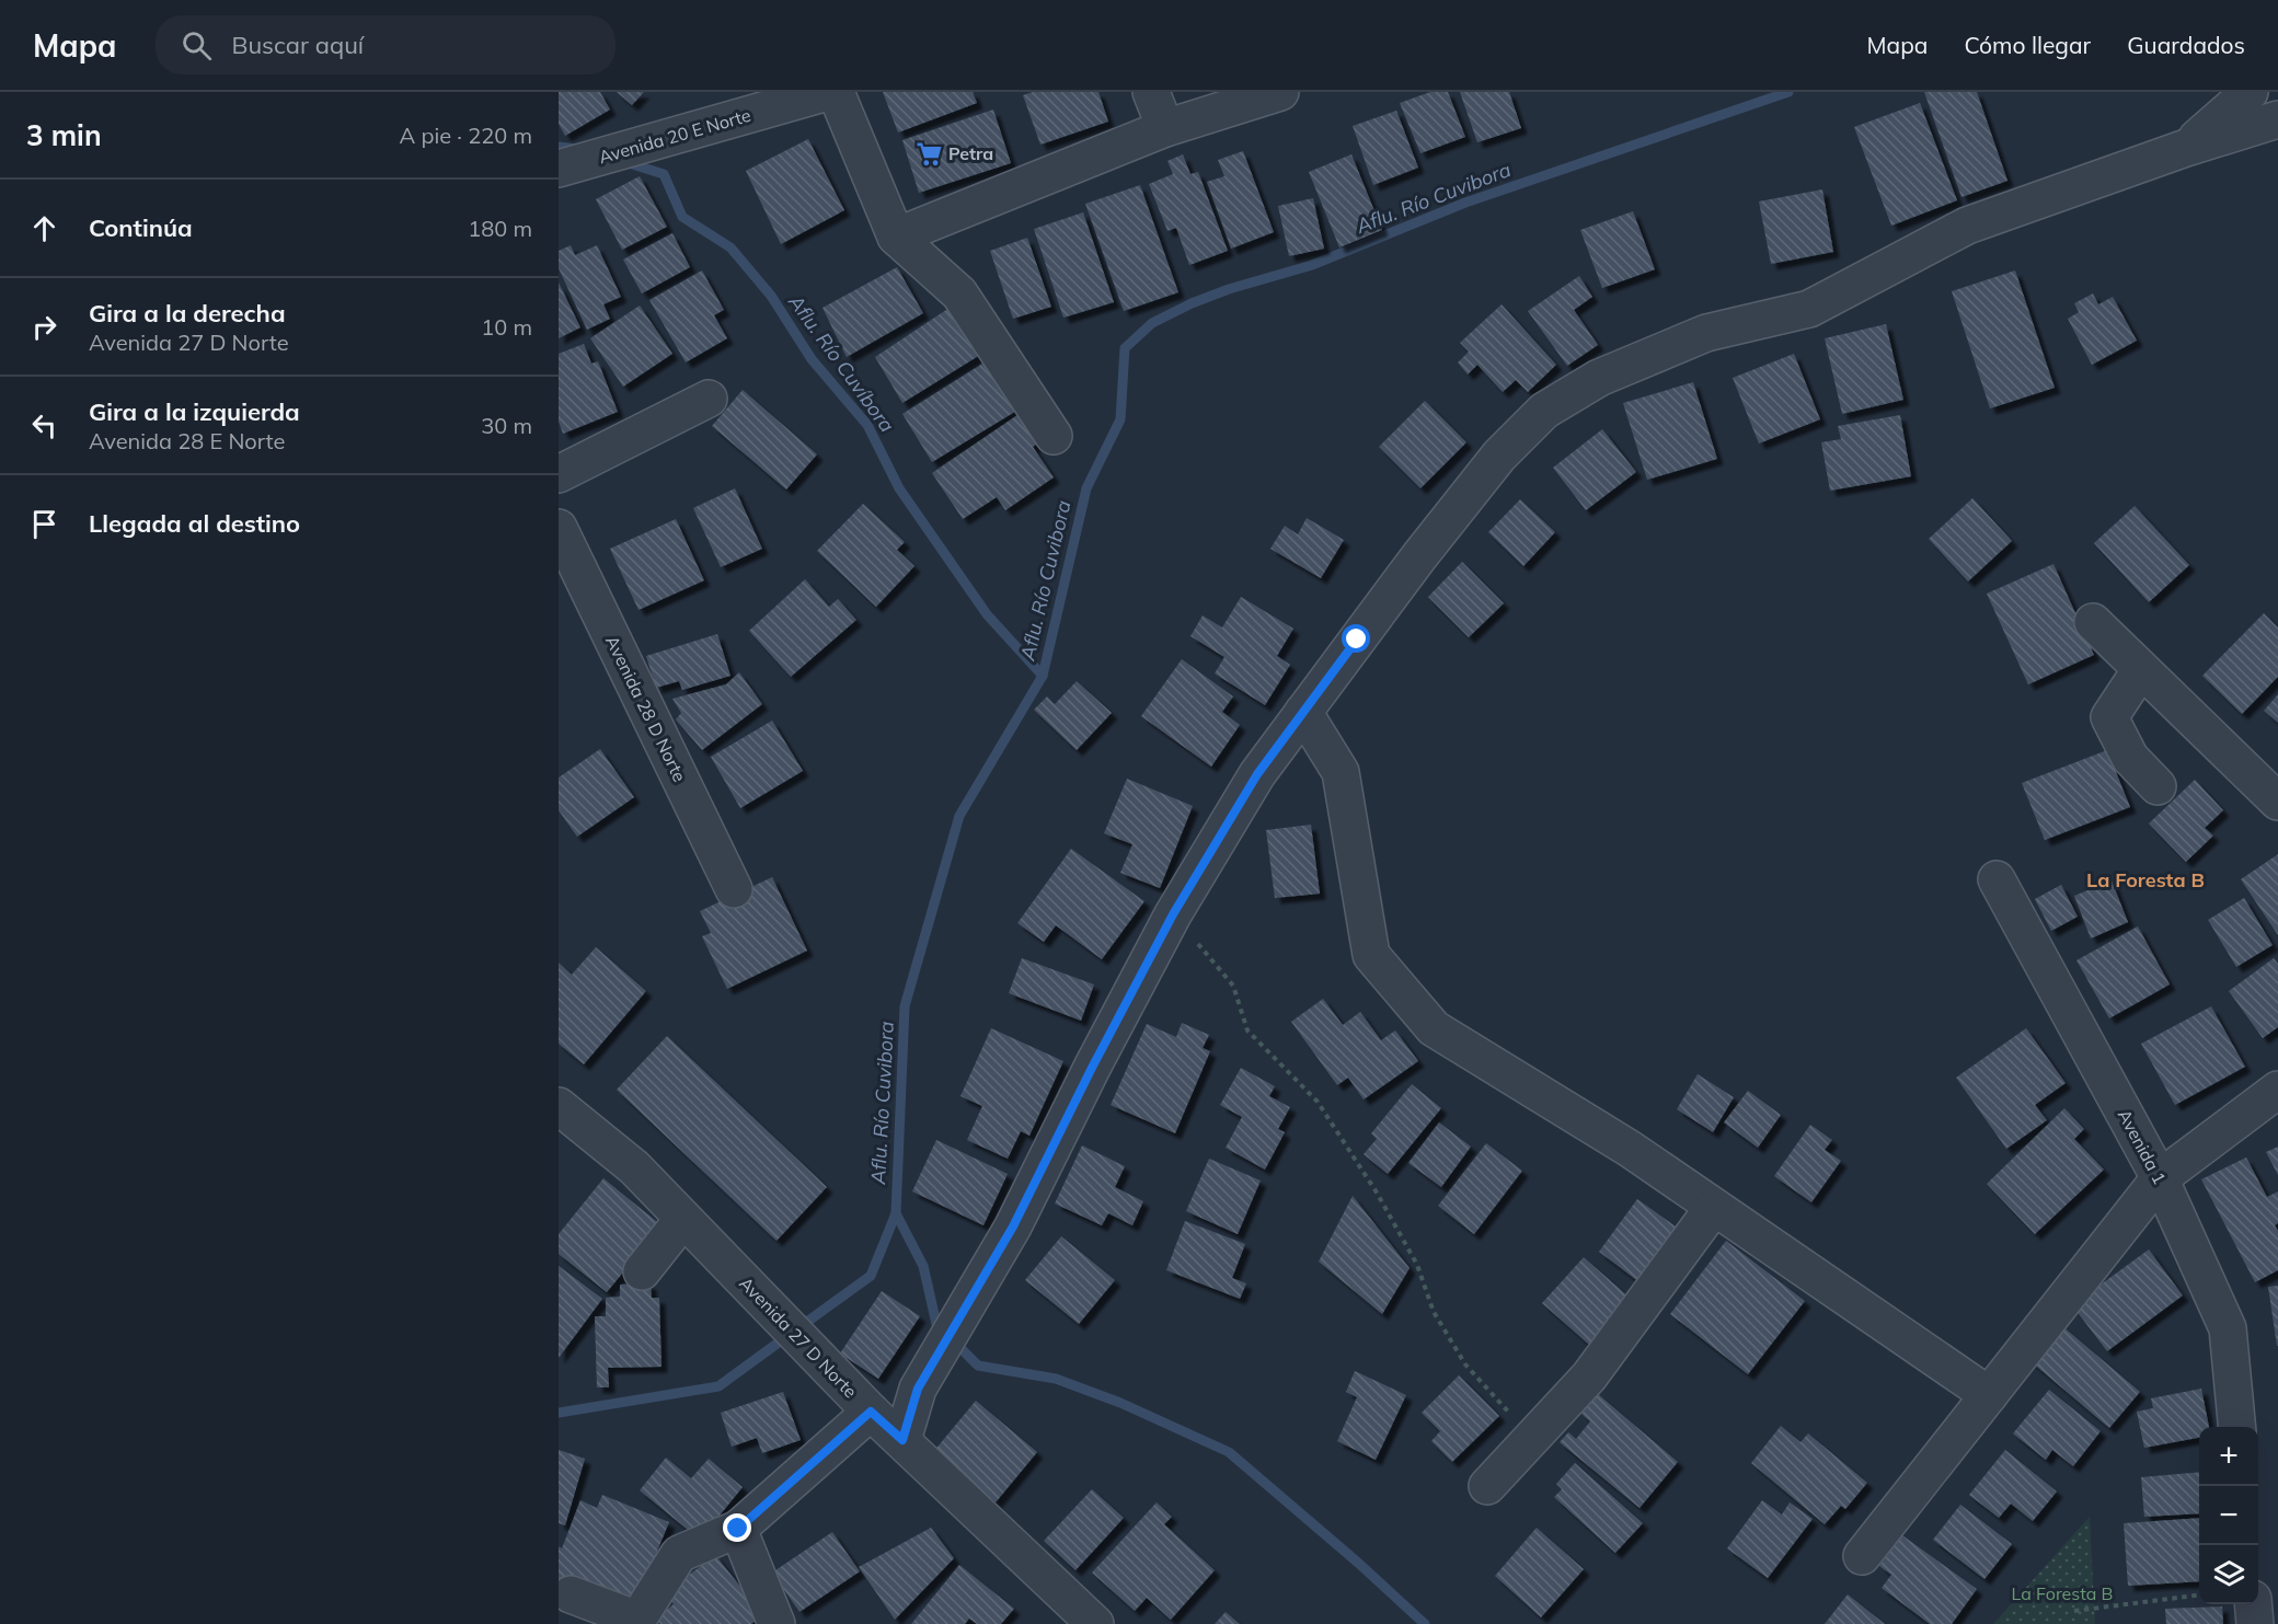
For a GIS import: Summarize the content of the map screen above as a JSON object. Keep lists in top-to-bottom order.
{
  "streets": {
    "street": [
      "Avenida 20 E Norte",
      "Avenida 28 D Norte",
      "Avenida 1",
      "Avenida 27 D Norte"
    ]
  },
  "districts": ["La Foresta B"],
  "water": ["Aflu. Río Cuvibora", "Aflu. Río Cuvíbora"],
  "parks": ["La Foresta B"],
  "places": {
    "supermarket": ["Petra"]
  },
  "page": {
    "header": "Mapa",
    "search": "Buscar aquí",
    "nav": ["Mapa", "Cómo llegar", "Guardados"],
    "heading": ["3 min", "A pie · 220 m"],
    "list": [
      ["Continúa", "180 m"],
      ["Gira a la derecha", "Avenida 27 D Norte", "10 m"],
      ["Gira a la izquierda", "Avenida 28 E Norte", "30 m"],
      "Llegada al destino"
    ],
    "map_buttons": ["+", "−"]
  }
}
